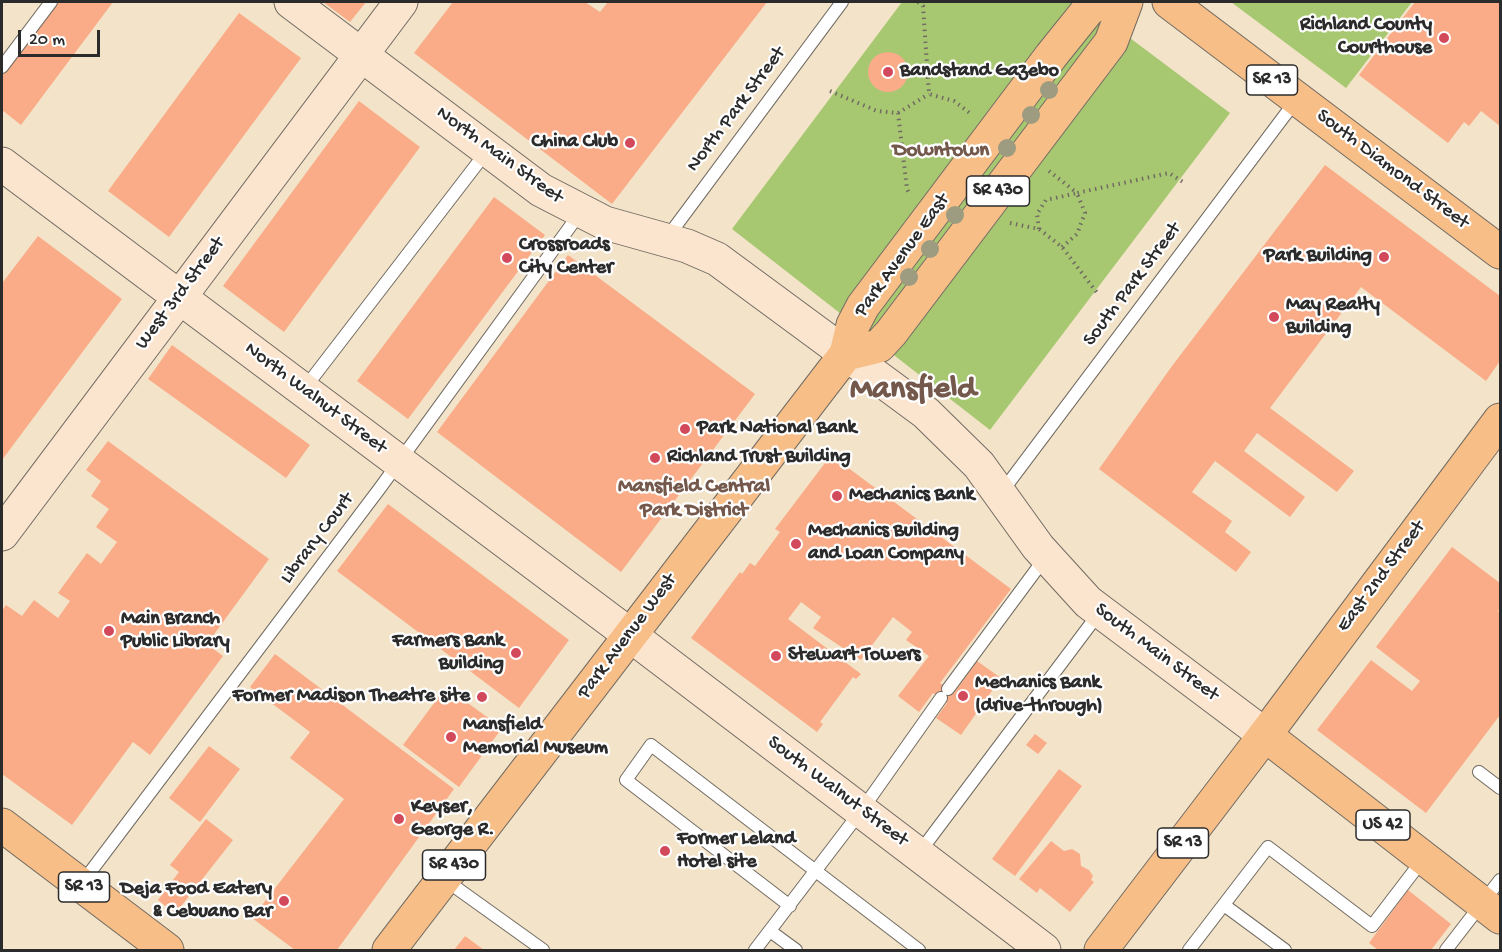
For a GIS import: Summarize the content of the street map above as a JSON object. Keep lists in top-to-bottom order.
{
  "streets": {
    "main road": [
      "SR 13",
      "South Diamond Street",
      "SR 430",
      "Park Avenue East",
      "East 2nd Street",
      "Park Avenue West",
      "South Main Street",
      "US 42"
    ],
    "street": [
      "North Main Street",
      "West 3rd Street",
      "North Walnut Street",
      "South Walnut Street"
    ],
    "lane": ["North Park Street", "South Park Street", "Library Court"]
  },
  "crossings": [
    ["SR 13", "Library Court"],
    ["SR 13", "East 2nd Street"],
    ["SR 13", "South Main Street"],
    ["North Park Street", "North Main Street"],
    ["North Main Street", "Park Avenue East"],
    ["North Main Street", "West 3rd Street"],
    ["North Main Street", "Library Court"],
    ["North Main Street", "Park Avenue West"],
    ["North Main Street", "South Main Street"],
    ["South Diamond Street", "South Park Street"],
    ["Park Avenue East", "Park Avenue West"],
    ["Park Avenue East", "South Main Street"],
    ["South Park Street", "South Main Street"],
    ["West 3rd Street", "North Walnut Street"],
    ["North Walnut Street", "Library Court"],
    ["North Walnut Street", "Park Avenue West"],
    ["North Walnut Street", "South Walnut Street"],
    ["East 2nd Street", "South Main Street"],
    ["Park Avenue West", "South Main Street"],
    ["Park Avenue West", "South Walnut Street"]
  ],
  "districts": ["Downtown", "Mansfield", "Mansfield Central Park District"],
  "places": [
    "Richland County Courthouse",
    "Bandstand Gazebo",
    "China Club",
    "Park Building",
    "Crossroads City Center",
    "May Realty Building",
    "Park National Bank",
    "Richland Trust Building",
    "Mechanics Bank",
    "Mechanics Building and Loan Company",
    "Main Branch Public Library",
    "Farmers Bank Building",
    "Stewart Towers",
    "Mechanics Bank (drive-through)",
    "Former Madison Theatre site",
    "Mansfield Memorial Museum",
    "Keyser, George R.",
    "Former Leland Hotel site",
    "Deja Food Eatery & Cebuano Bar"
  ],
  "scale_bar": "20 m"
}
